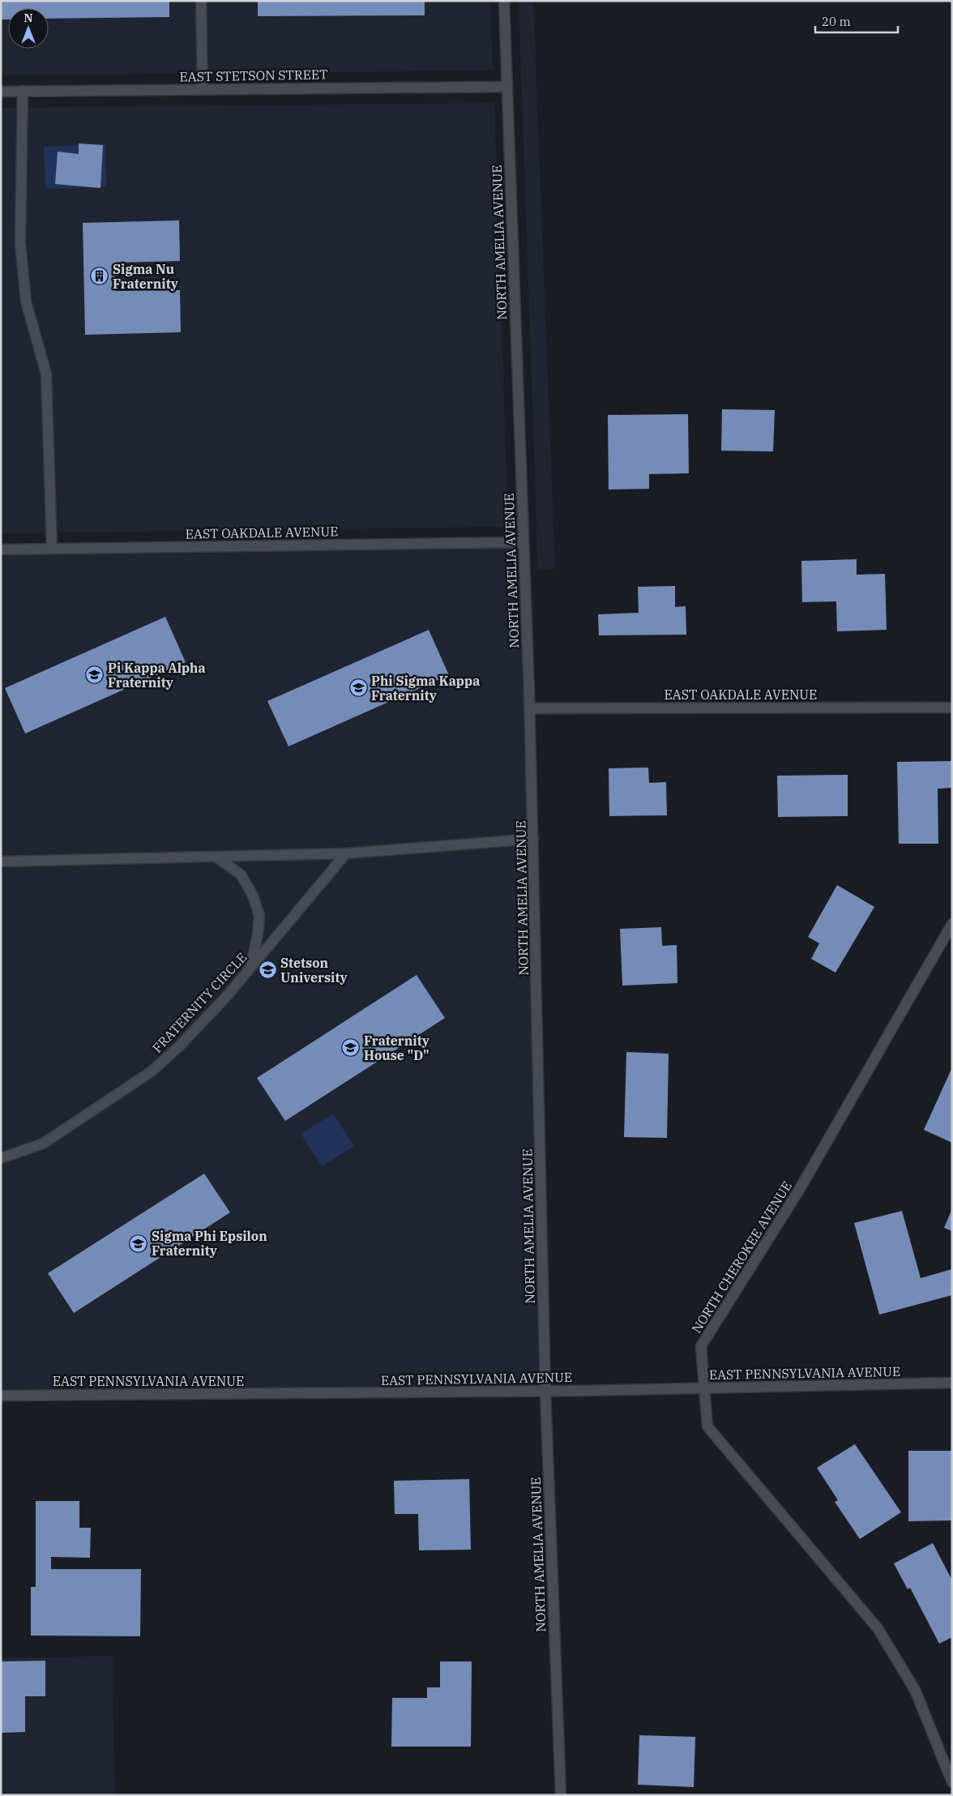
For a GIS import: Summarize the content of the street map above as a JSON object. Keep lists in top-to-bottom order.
{
  "streets": {
    "street": [
      "EAST STETSON STREET",
      "NORTH AMELIA AVENUE",
      "EAST OAKDALE AVENUE",
      "FRATERNITY CIRCLE",
      "NORTH CHEROKEE AVENUE",
      "EAST PENNSYLVANIA AVENUE"
    ]
  },
  "crossings": [
    ["EAST STETSON STREET", "NORTH AMELIA AVENUE"],
    ["NORTH AMELIA AVENUE", "EAST OAKDALE AVENUE"],
    ["NORTH AMELIA AVENUE", "EAST PENNSYLVANIA AVENUE"],
    ["NORTH CHEROKEE AVENUE", "EAST PENNSYLVANIA AVENUE"]
  ],
  "places": {
    "building": ["Sigma Nu Fraternity"],
    "school or university": [
      "Pi Kappa Alpha Fraternity",
      "Phi Sigma Kappa Fraternity",
      "Stetson University",
      "Fraternity House \"D\"",
      "Sigma Phi Epsilon Fraternity"
    ]
  },
  "scale_bar": "20 m",
  "north": "top"
}
